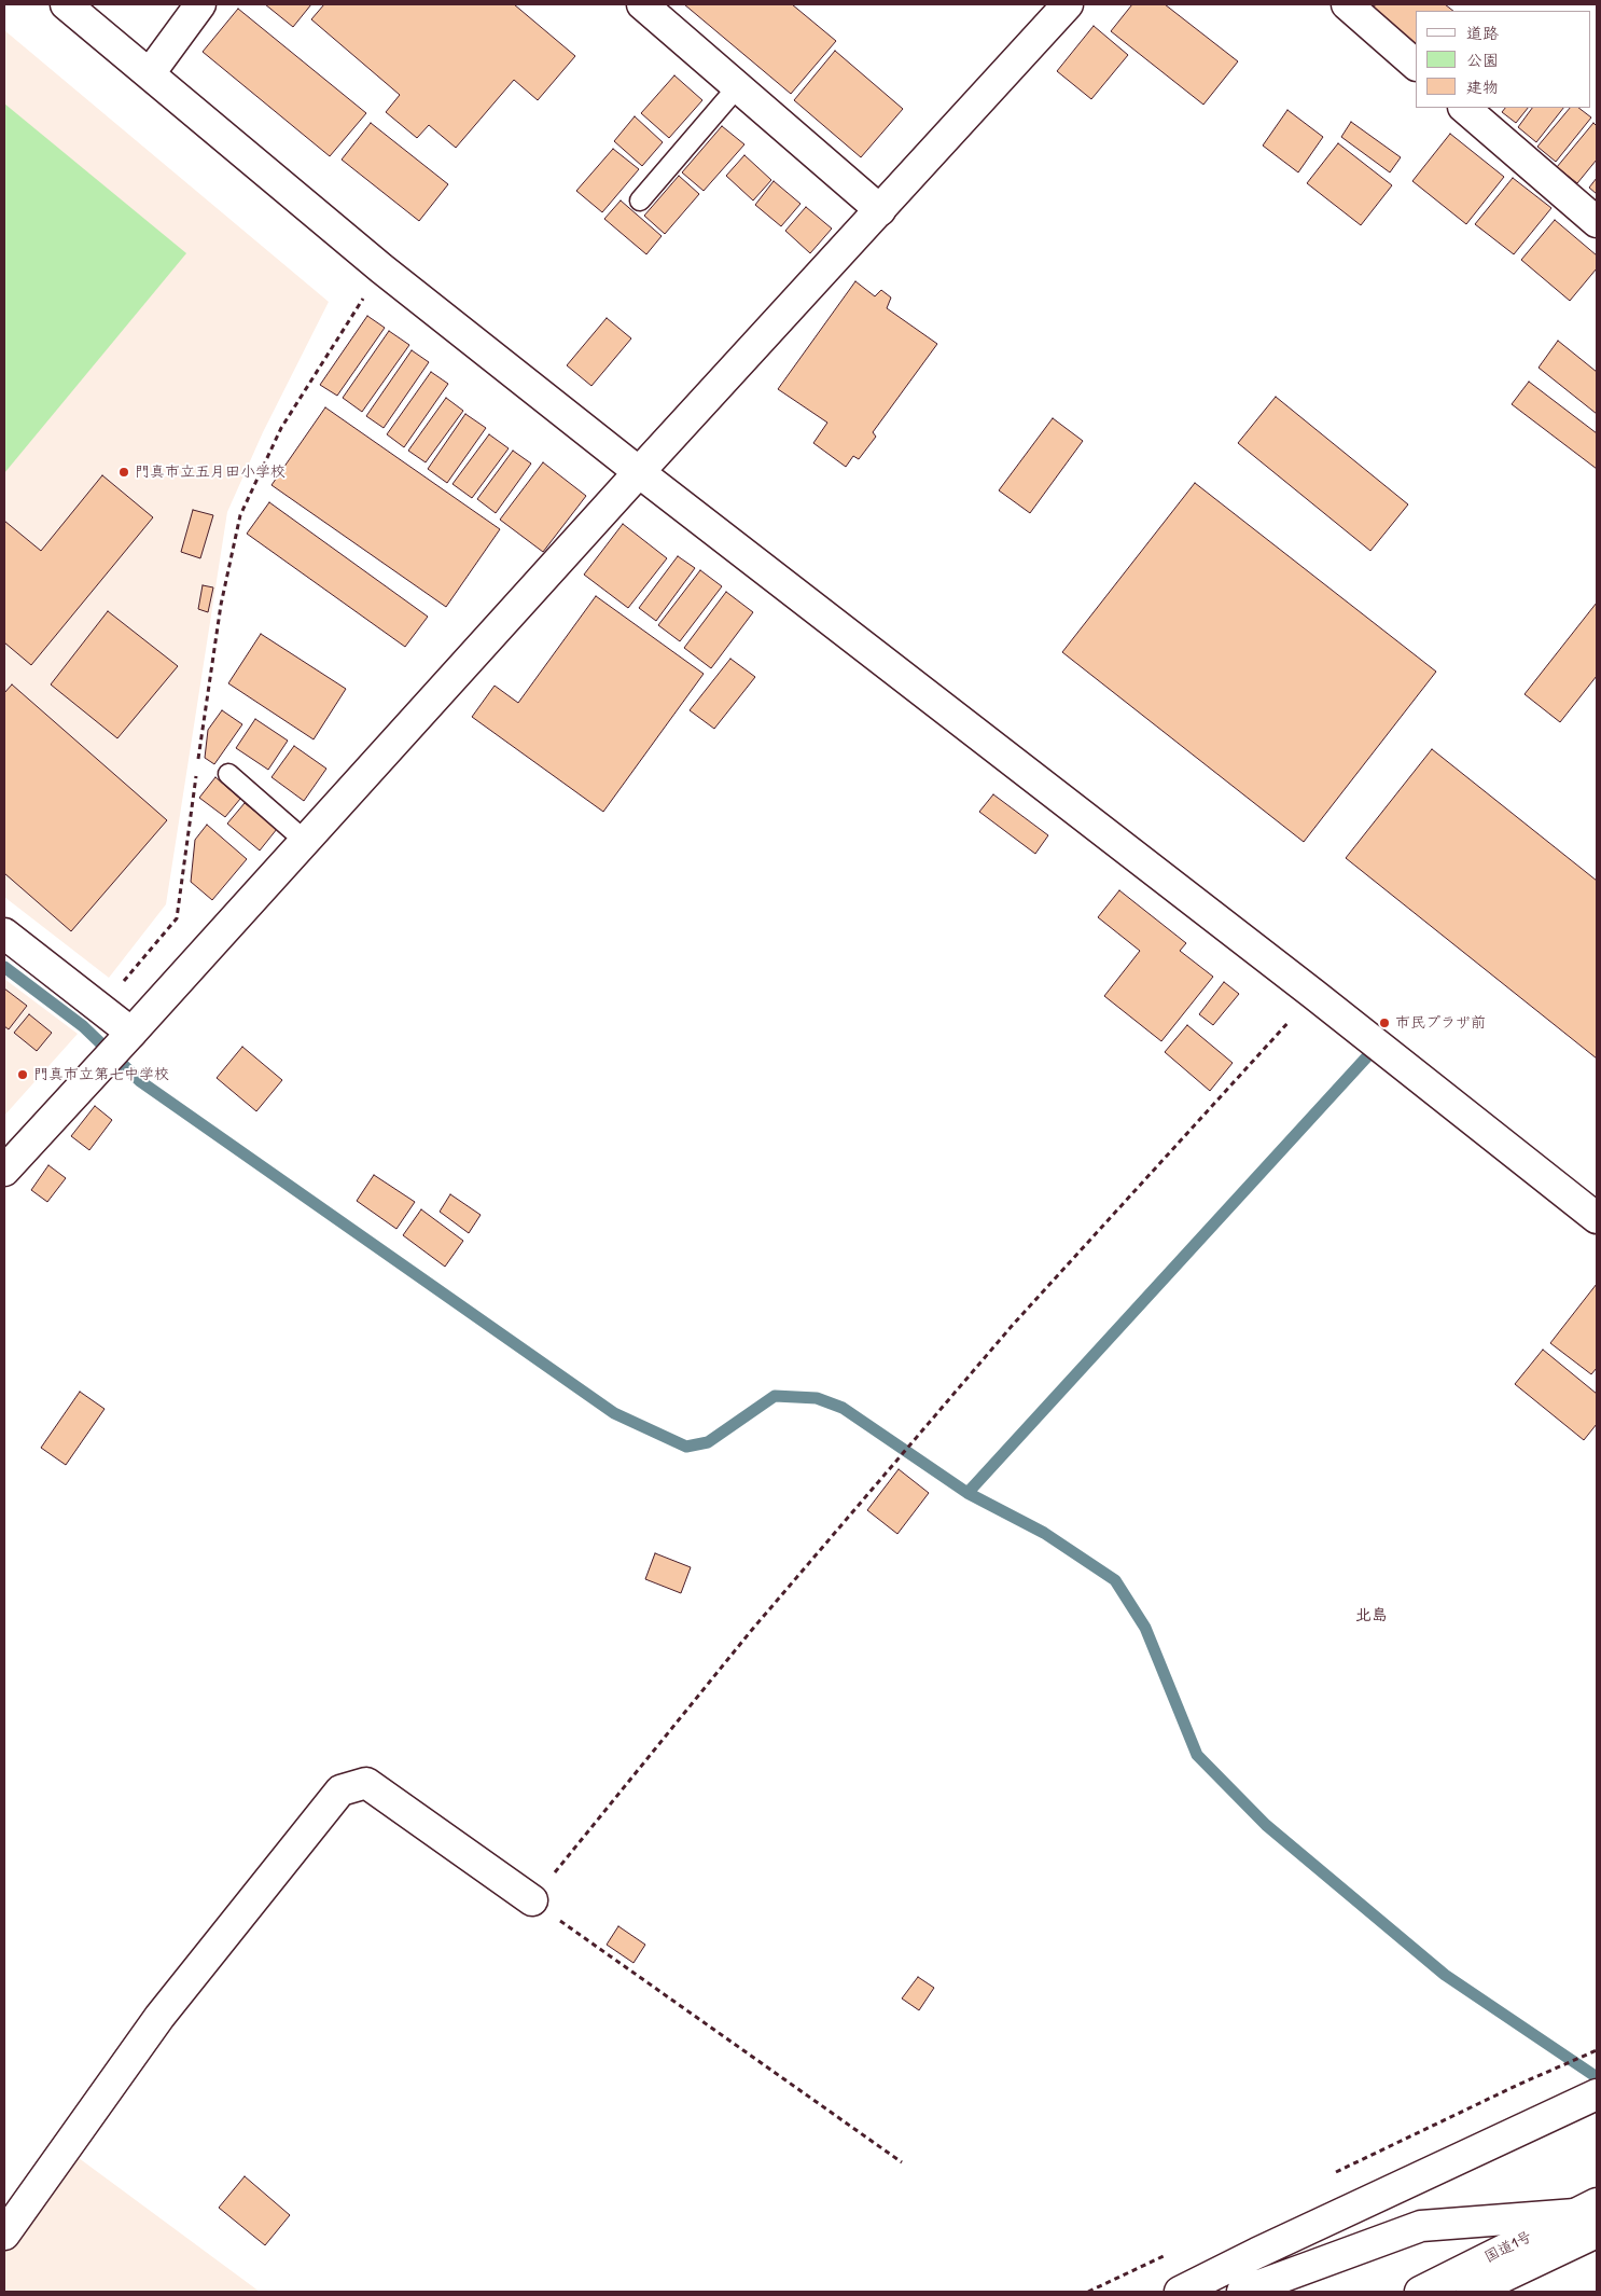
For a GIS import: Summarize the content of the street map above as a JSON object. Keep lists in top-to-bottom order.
{
  "streets": {
    "main road": ["国道1号"]
  },
  "districts": ["北島"],
  "places": ["門真市立五月田小学校", "市民プラザ前", "門真市立第七中学校"],
  "legend": ["道路", "公園", "建物"]
}
